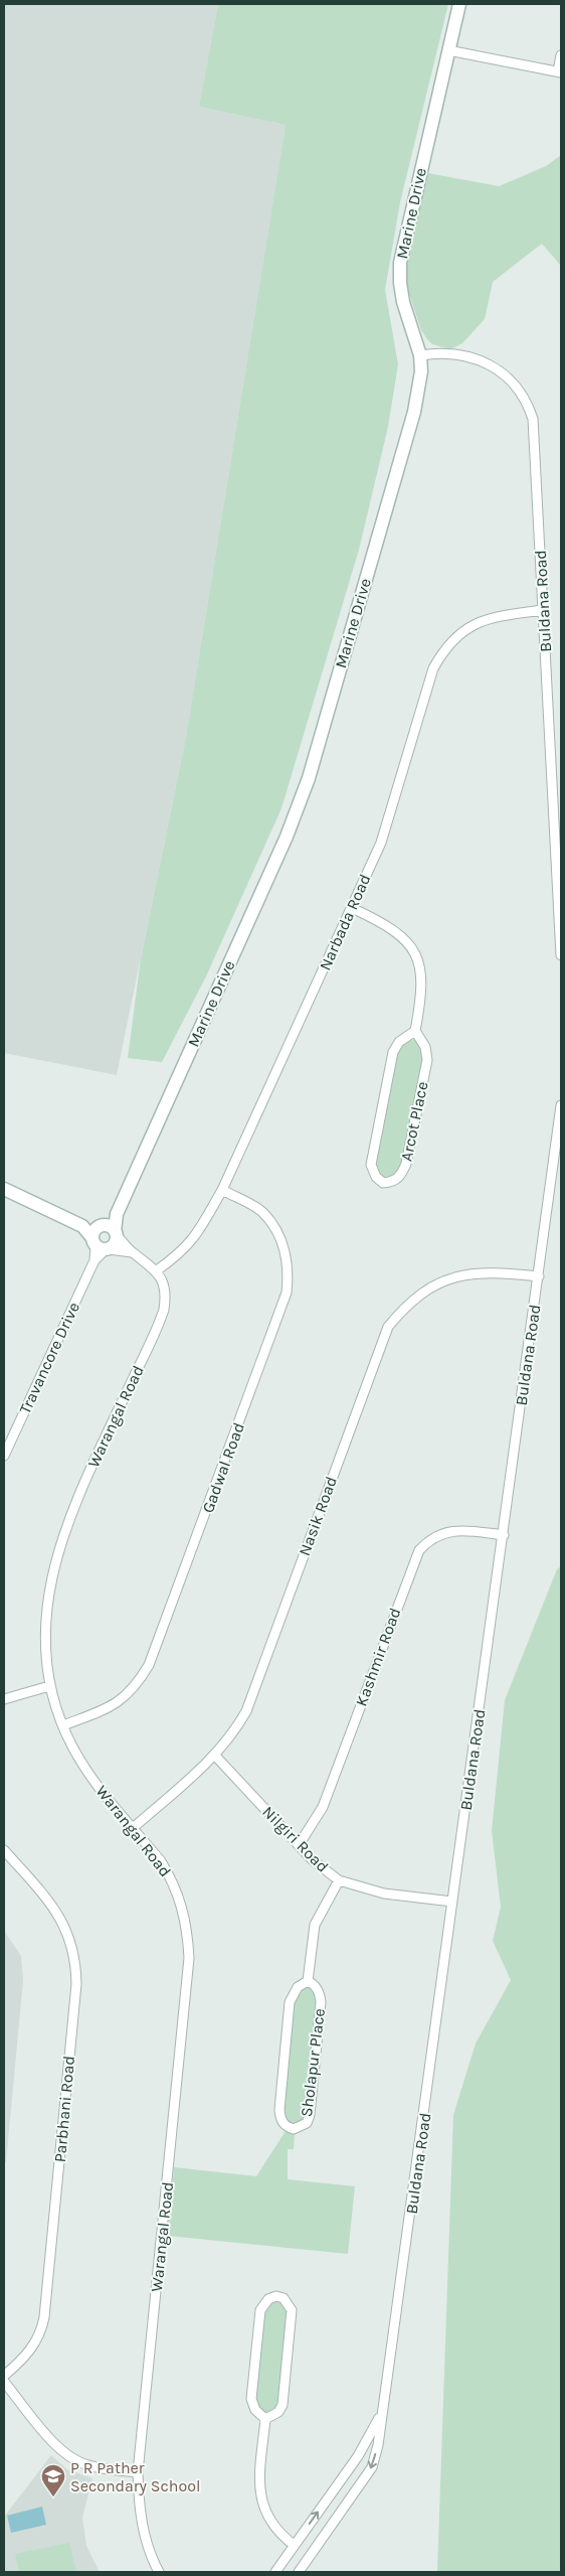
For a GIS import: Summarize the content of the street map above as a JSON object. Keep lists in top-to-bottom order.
{
  "streets": {
    "street": [
      "Marine Drive",
      "Buldana Road",
      "Narbada Road",
      "Arcot Place",
      "Travancore Drive",
      "Warangal Road",
      "Gadwal Road",
      "Nasik Road",
      "Kashmir Road",
      "Nilgiri Road",
      "Sholapur Place",
      "Parbhani Road"
    ]
  },
  "crossings": [
    ["Marine Drive", "Buldana Road"],
    ["Buldana Road", "Narbada Road"],
    ["Buldana Road", "Nasik Road"],
    ["Buldana Road", "Kashmir Road"],
    ["Buldana Road", "Nilgiri Road"],
    ["Narbada Road", "Warangal Road"],
    ["Narbada Road", "Gadwal Road"],
    ["Warangal Road", "Gadwal Road"],
    ["Warangal Road", "Nasik Road"],
    ["Nasik Road", "Nilgiri Road"],
    ["Kashmir Road", "Nilgiri Road"]
  ],
  "places": {
    "school or university": ["P R Pather Secondary School"]
  }
}
